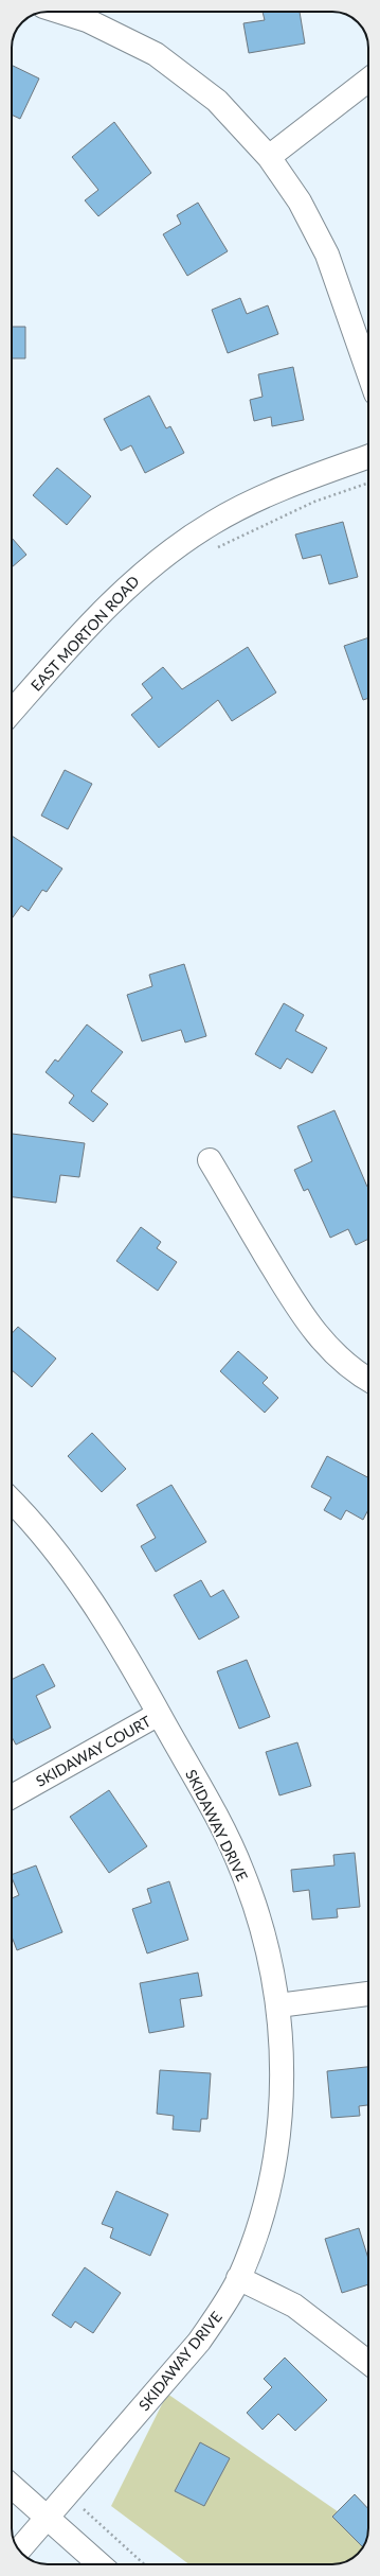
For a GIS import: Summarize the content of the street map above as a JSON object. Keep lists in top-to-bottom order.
{
  "streets": {
    "main road": ["EAST MORTON ROAD", "SKIDAWAY COURT", "SKIDAWAY DRIVE"]
  },
  "crossings": [
    ["SKIDAWAY COURT", "SKIDAWAY DRIVE"]
  ]
}
